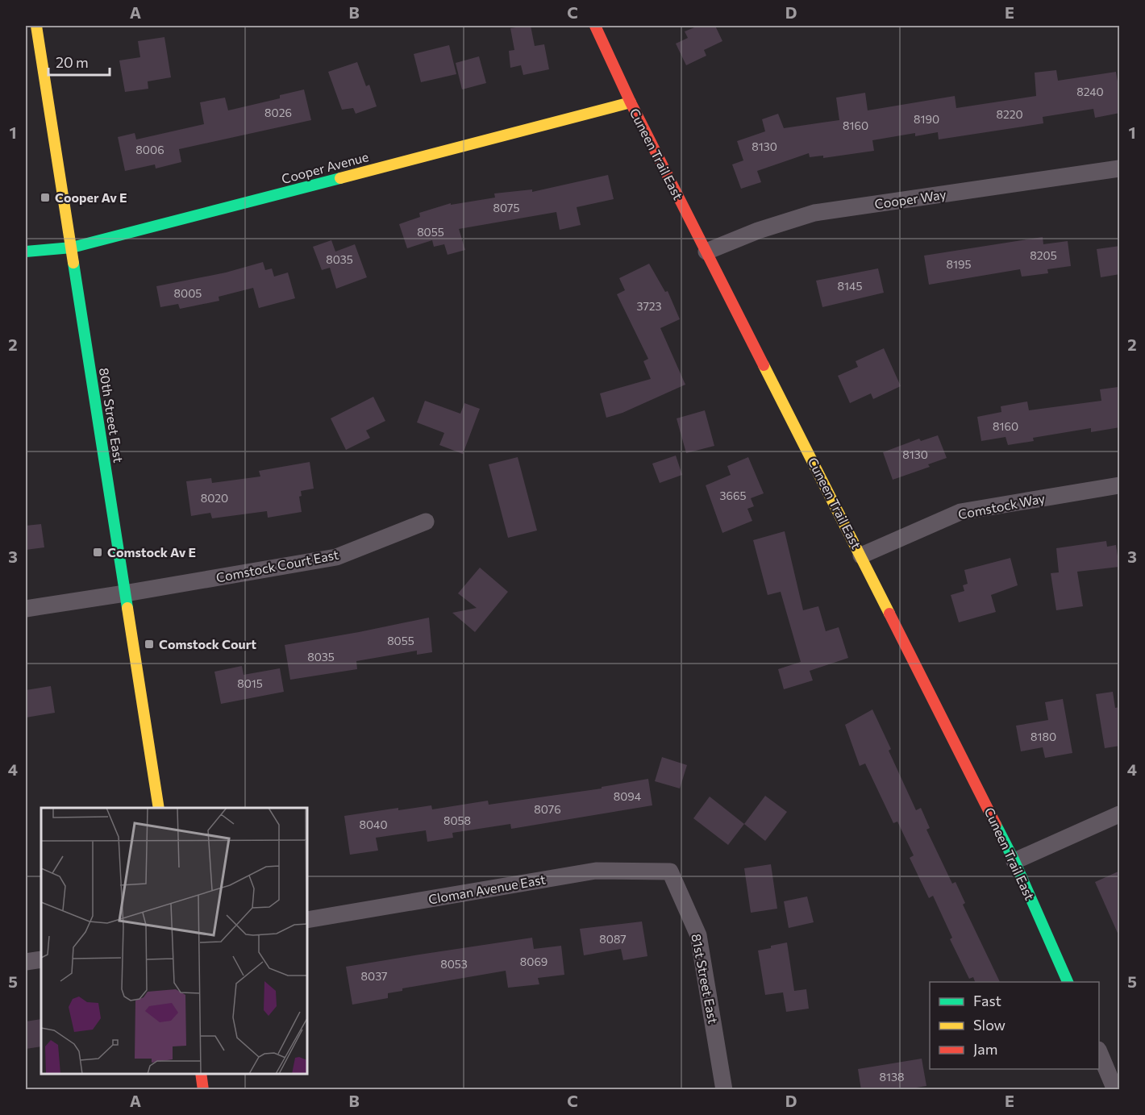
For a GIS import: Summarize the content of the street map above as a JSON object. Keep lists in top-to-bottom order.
{
  "streets": {
    "street": [
      "Cuneen Trail East",
      "Cooper Avenue",
      "Cooper Way",
      "80th Street East",
      "Comstock Way",
      "Comstock Court East",
      "Cloman Avenue East",
      "81st Street East"
    ]
  },
  "crossings": [
    ["Cuneen Trail East", "Cooper Avenue"],
    ["Cuneen Trail East", "Cooper Way"],
    ["Cuneen Trail East", "Comstock Way"],
    ["Cooper Avenue", "80th Street East"],
    ["80th Street East", "Comstock Court East"],
    ["Cloman Avenue East", "81st Street East"]
  ],
  "places": {
    "transit": ["Cooper Av E", "Comstock Av E", "Comstock Court"]
  },
  "house_numbers": [
    "8240",
    "8026",
    "8220",
    "8190",
    "8160",
    "8130",
    "8006",
    "8075",
    "8055",
    "8205",
    "8035",
    "8195",
    "8145",
    "8005",
    "3723",
    "8160",
    "8130",
    "3665",
    "8020",
    "8055",
    "8035",
    "8015",
    "8180",
    "8094",
    "8076",
    "8058",
    "8040",
    "8087",
    "8069",
    "8053",
    "8037",
    "8138"
  ],
  "legend": ["Fast", "Slow", "Jam"],
  "scale_bar": "20 m",
  "grid": {
    "columns": [
      "A",
      "B",
      "C",
      "D",
      "E"
    ],
    "rows": [
      "1",
      "2",
      "3",
      "4",
      "5"
    ]
  }
}
